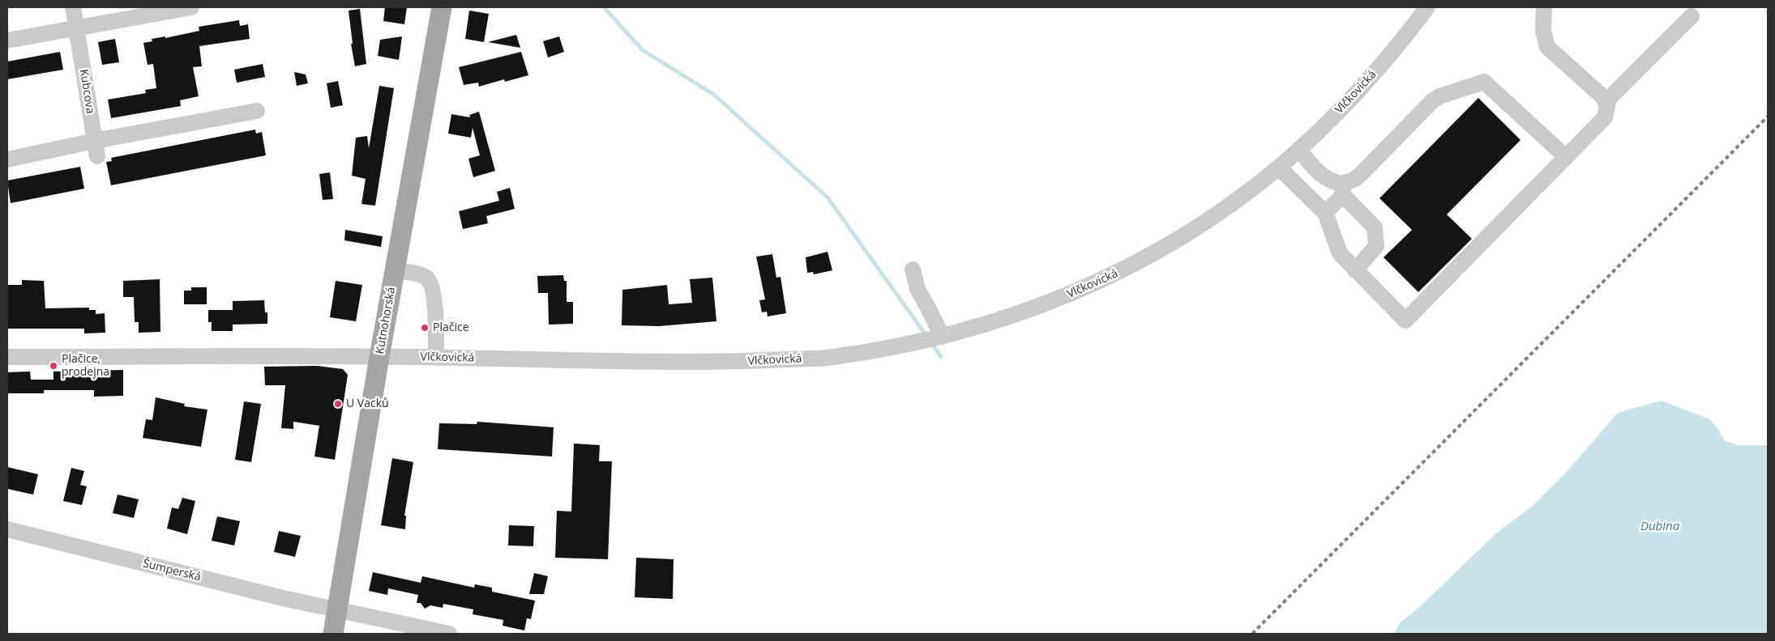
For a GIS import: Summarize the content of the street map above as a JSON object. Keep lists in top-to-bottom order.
{
  "streets": {
    "main road": ["Kutnohorská"],
    "street": ["Kubcova", "Vlčkovická", "Šumperská"]
  },
  "crossings": [
    ["Vlčkovická", "Kutnohorská"],
    ["Kutnohorská", "Šumperská"]
  ],
  "water": ["Dubina"],
  "places": ["Plačice", "Plačice, prodejna", "U Vacků"]
}
